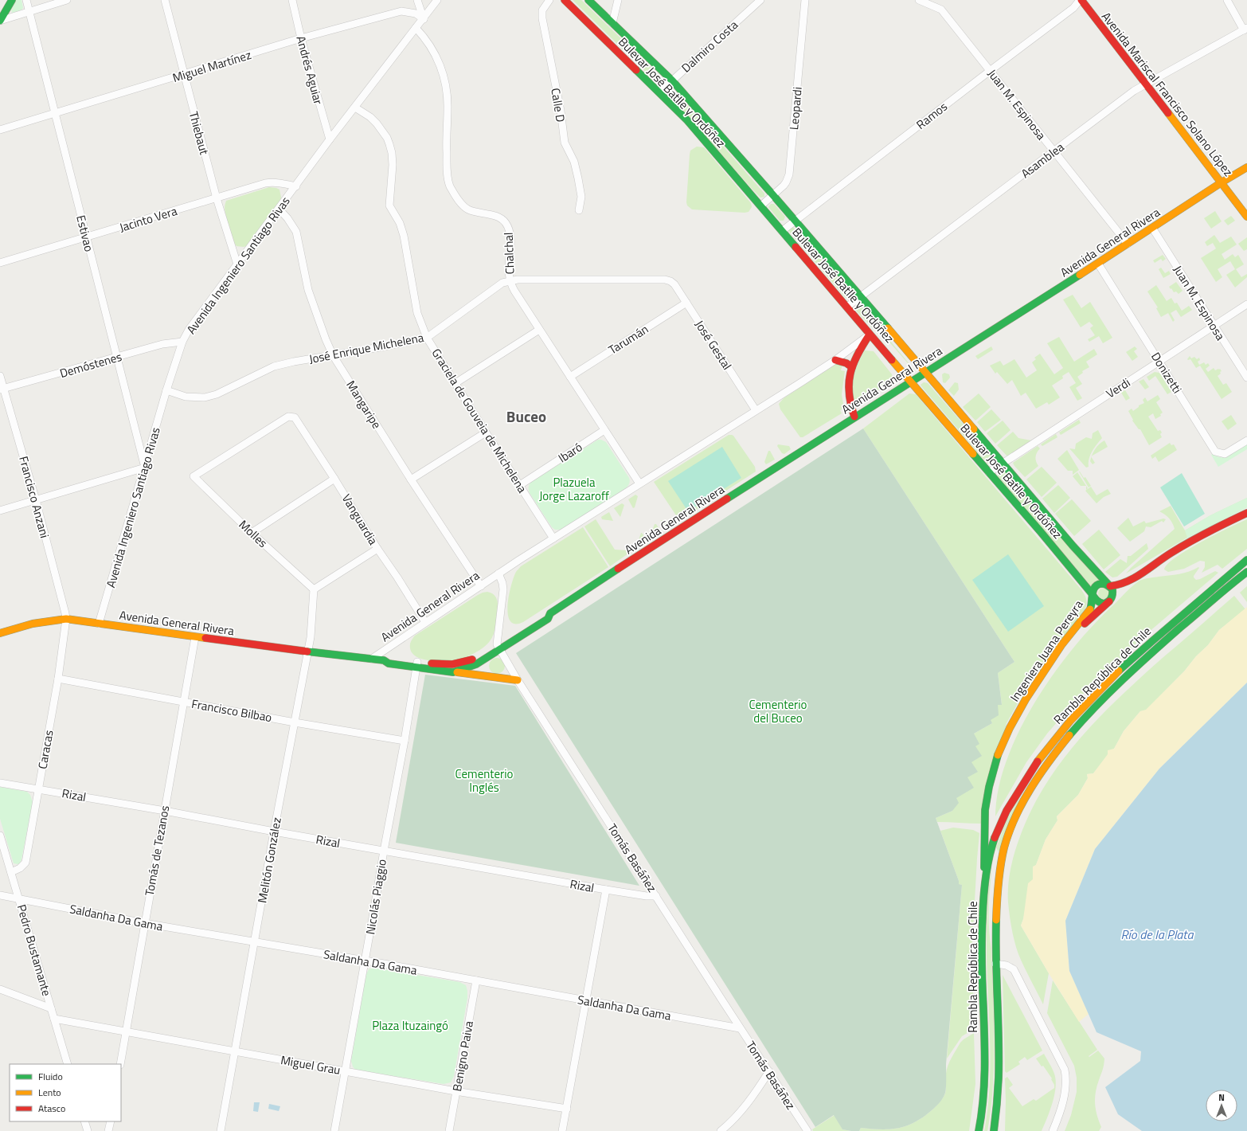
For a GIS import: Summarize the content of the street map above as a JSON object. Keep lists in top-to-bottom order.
{
  "streets": {
    "main road": [
      "Bulevar José Batlle y Ordóñez",
      "Avenida Mariscal Francisco Solano López",
      "Avenida General Rivera",
      "Ingeniera Juana Pereyra",
      "Rambla República de Chile"
    ],
    "street": [
      "Dalmiro Costa",
      "Miguel Martínez",
      "Andrés Aguiar",
      "Juan M. Espinosa",
      "Calle D",
      "Leopardi",
      "Ramos",
      "Thiebaut",
      "Asamblea",
      "Jacinto Vera",
      "Estivao",
      "Chalchal",
      "Avenida Ingeniero Santiago Rivas",
      "Tarumán",
      "José Gestal",
      "José Enrique Michelena",
      "Demóstenes",
      "Donizetti",
      "Verdi",
      "Mangaripe",
      "Graciela de Gouveia de Michelena",
      "Ibaró",
      "Francisco Anzani",
      "Vanguardia",
      "Molles",
      "Francisco Bilbao",
      "Caracas",
      "Rizal",
      "Tomás de Tezanos",
      "Tomás Basáñez",
      "Melitón González",
      "Nicolás Piaggio",
      "Saldanha Da Gama",
      "Pedro Bustamante",
      "Benigno Paiva",
      "Miguel Grau"
    ]
  },
  "crossings": [
    ["Dalmiro Costa", "Bulevar José Batlle y Ordóñez"],
    ["Miguel Martínez", "Andrés Aguiar"],
    ["Miguel Martínez", "Thiebaut"],
    ["Miguel Martínez", "Estivao"],
    ["Miguel Martínez", "Avenida Ingeniero Santiago Rivas"],
    ["Andrés Aguiar", "Avenida Ingeniero Santiago Rivas"],
    ["Bulevar José Batlle y Ordóñez", "Leopardi"],
    ["Bulevar José Batlle y Ordóñez", "Ramos"],
    ["Bulevar José Batlle y Ordóñez", "Asamblea"],
    ["Bulevar José Batlle y Ordóñez", "Avenida General Rivera"],
    ["Bulevar José Batlle y Ordóñez", "Verdi"],
    ["Bulevar José Batlle y Ordóñez", "Ingeniera Juana Pereyra"],
    ["Avenida Mariscal Francisco Solano López", "Ramos"],
    ["Avenida Mariscal Francisco Solano López", "Asamblea"],
    ["Avenida Mariscal Francisco Solano López", "Avenida General Rivera"],
    ["Juan M. Espinosa", "Ramos"],
    ["Juan M. Espinosa", "Asamblea"],
    ["Juan M. Espinosa", "Avenida General Rivera"],
    ["Juan M. Espinosa", "Verdi"],
    ["Thiebaut", "Jacinto Vera"],
    ["Thiebaut", "Avenida Ingeniero Santiago Rivas"],
    ["Jacinto Vera", "Estivao"],
    ["Jacinto Vera", "Avenida Ingeniero Santiago Rivas"],
    ["Estivao", "Avenida Ingeniero Santiago Rivas"],
    ["Estivao", "Demóstenes"],
    ["Avenida General Rivera", "Chalchal"],
    ["Avenida General Rivera", "Avenida Ingeniero Santiago Rivas"],
    ["Avenida General Rivera", "José Gestal"],
    ["Avenida General Rivera", "Donizetti"],
    ["Avenida General Rivera", "Mangaripe"],
    ["Avenida General Rivera", "Graciela de Gouveia de Michelena"],
    ["Avenida General Rivera", "Francisco Anzani"],
    ["Avenida General Rivera", "Vanguardia"],
    ["Avenida General Rivera", "Caracas"],
    ["Avenida General Rivera", "Tomás de Tezanos"],
    ["Avenida General Rivera", "Tomás Basáñez"],
    ["Avenida General Rivera", "Melitón González"],
    ["Avenida General Rivera", "Nicolás Piaggio"],
    ["Chalchal", "Avenida Ingeniero Santiago Rivas"],
    ["Chalchal", "Tarumán"],
    ["Chalchal", "José Enrique Michelena"],
    ["Chalchal", "Ibaró"],
    ["Avenida Ingeniero Santiago Rivas", "José Enrique Michelena"],
    ["Avenida Ingeniero Santiago Rivas", "Demóstenes"],
    ["Avenida Ingeniero Santiago Rivas", "Mangaripe"],
    ["Avenida Ingeniero Santiago Rivas", "Graciela de Gouveia de Michelena"],
    ["Tarumán", "José Gestal"],
    ["José Gestal", "José Enrique Michelena"],
    ["José Enrique Michelena", "Mangaripe"],
    ["José Enrique Michelena", "Graciela de Gouveia de Michelena"],
    ["Demóstenes", "Francisco Anzani"],
    ["Donizetti", "Verdi"],
    ["Graciela de Gouveia de Michelena", "Ibaró"],
    ["Francisco Anzani", "Caracas"],
    ["Vanguardia", "Molles"],
    ["Molles", "Melitón González"],
    ["Ingeniera Juana Pereyra", "Rambla República de Chile"],
    ["Francisco Bilbao", "Caracas"],
    ["Francisco Bilbao", "Tomás de Tezanos"],
    ["Francisco Bilbao", "Melitón González"],
    ["Francisco Bilbao", "Nicolás Piaggio"],
    ["Caracas", "Rizal"],
    ["Caracas", "Pedro Bustamante"],
    ["Rizal", "Tomás de Tezanos"],
    ["Rizal", "Tomás Basáñez"],
    ["Rizal", "Melitón González"],
    ["Rizal", "Nicolás Piaggio"],
    ["Tomás de Tezanos", "Saldanha Da Gama"],
    ["Tomás de Tezanos", "Miguel Grau"],
    ["Tomás Basáñez", "Saldanha Da Gama"],
    ["Melitón González", "Saldanha Da Gama"],
    ["Melitón González", "Miguel Grau"],
    ["Nicolás Piaggio", "Saldanha Da Gama"],
    ["Nicolás Piaggio", "Miguel Grau"],
    ["Saldanha Da Gama", "Pedro Bustamante"],
    ["Saldanha Da Gama", "Benigno Paiva"],
    ["Pedro Bustamante", "Miguel Grau"],
    ["Benigno Paiva", "Miguel Grau"]
  ],
  "districts": ["Buceo"],
  "water": ["Río de la Plata"],
  "parks": [
    "Plazuela Jorge Lazaroff",
    "Cementerio del Buceo",
    "Cementerio Inglés",
    "Plaza Ituzaingó"
  ],
  "legend": ["Fluido", "Lento", "Atasco"],
  "north": "top"
}
